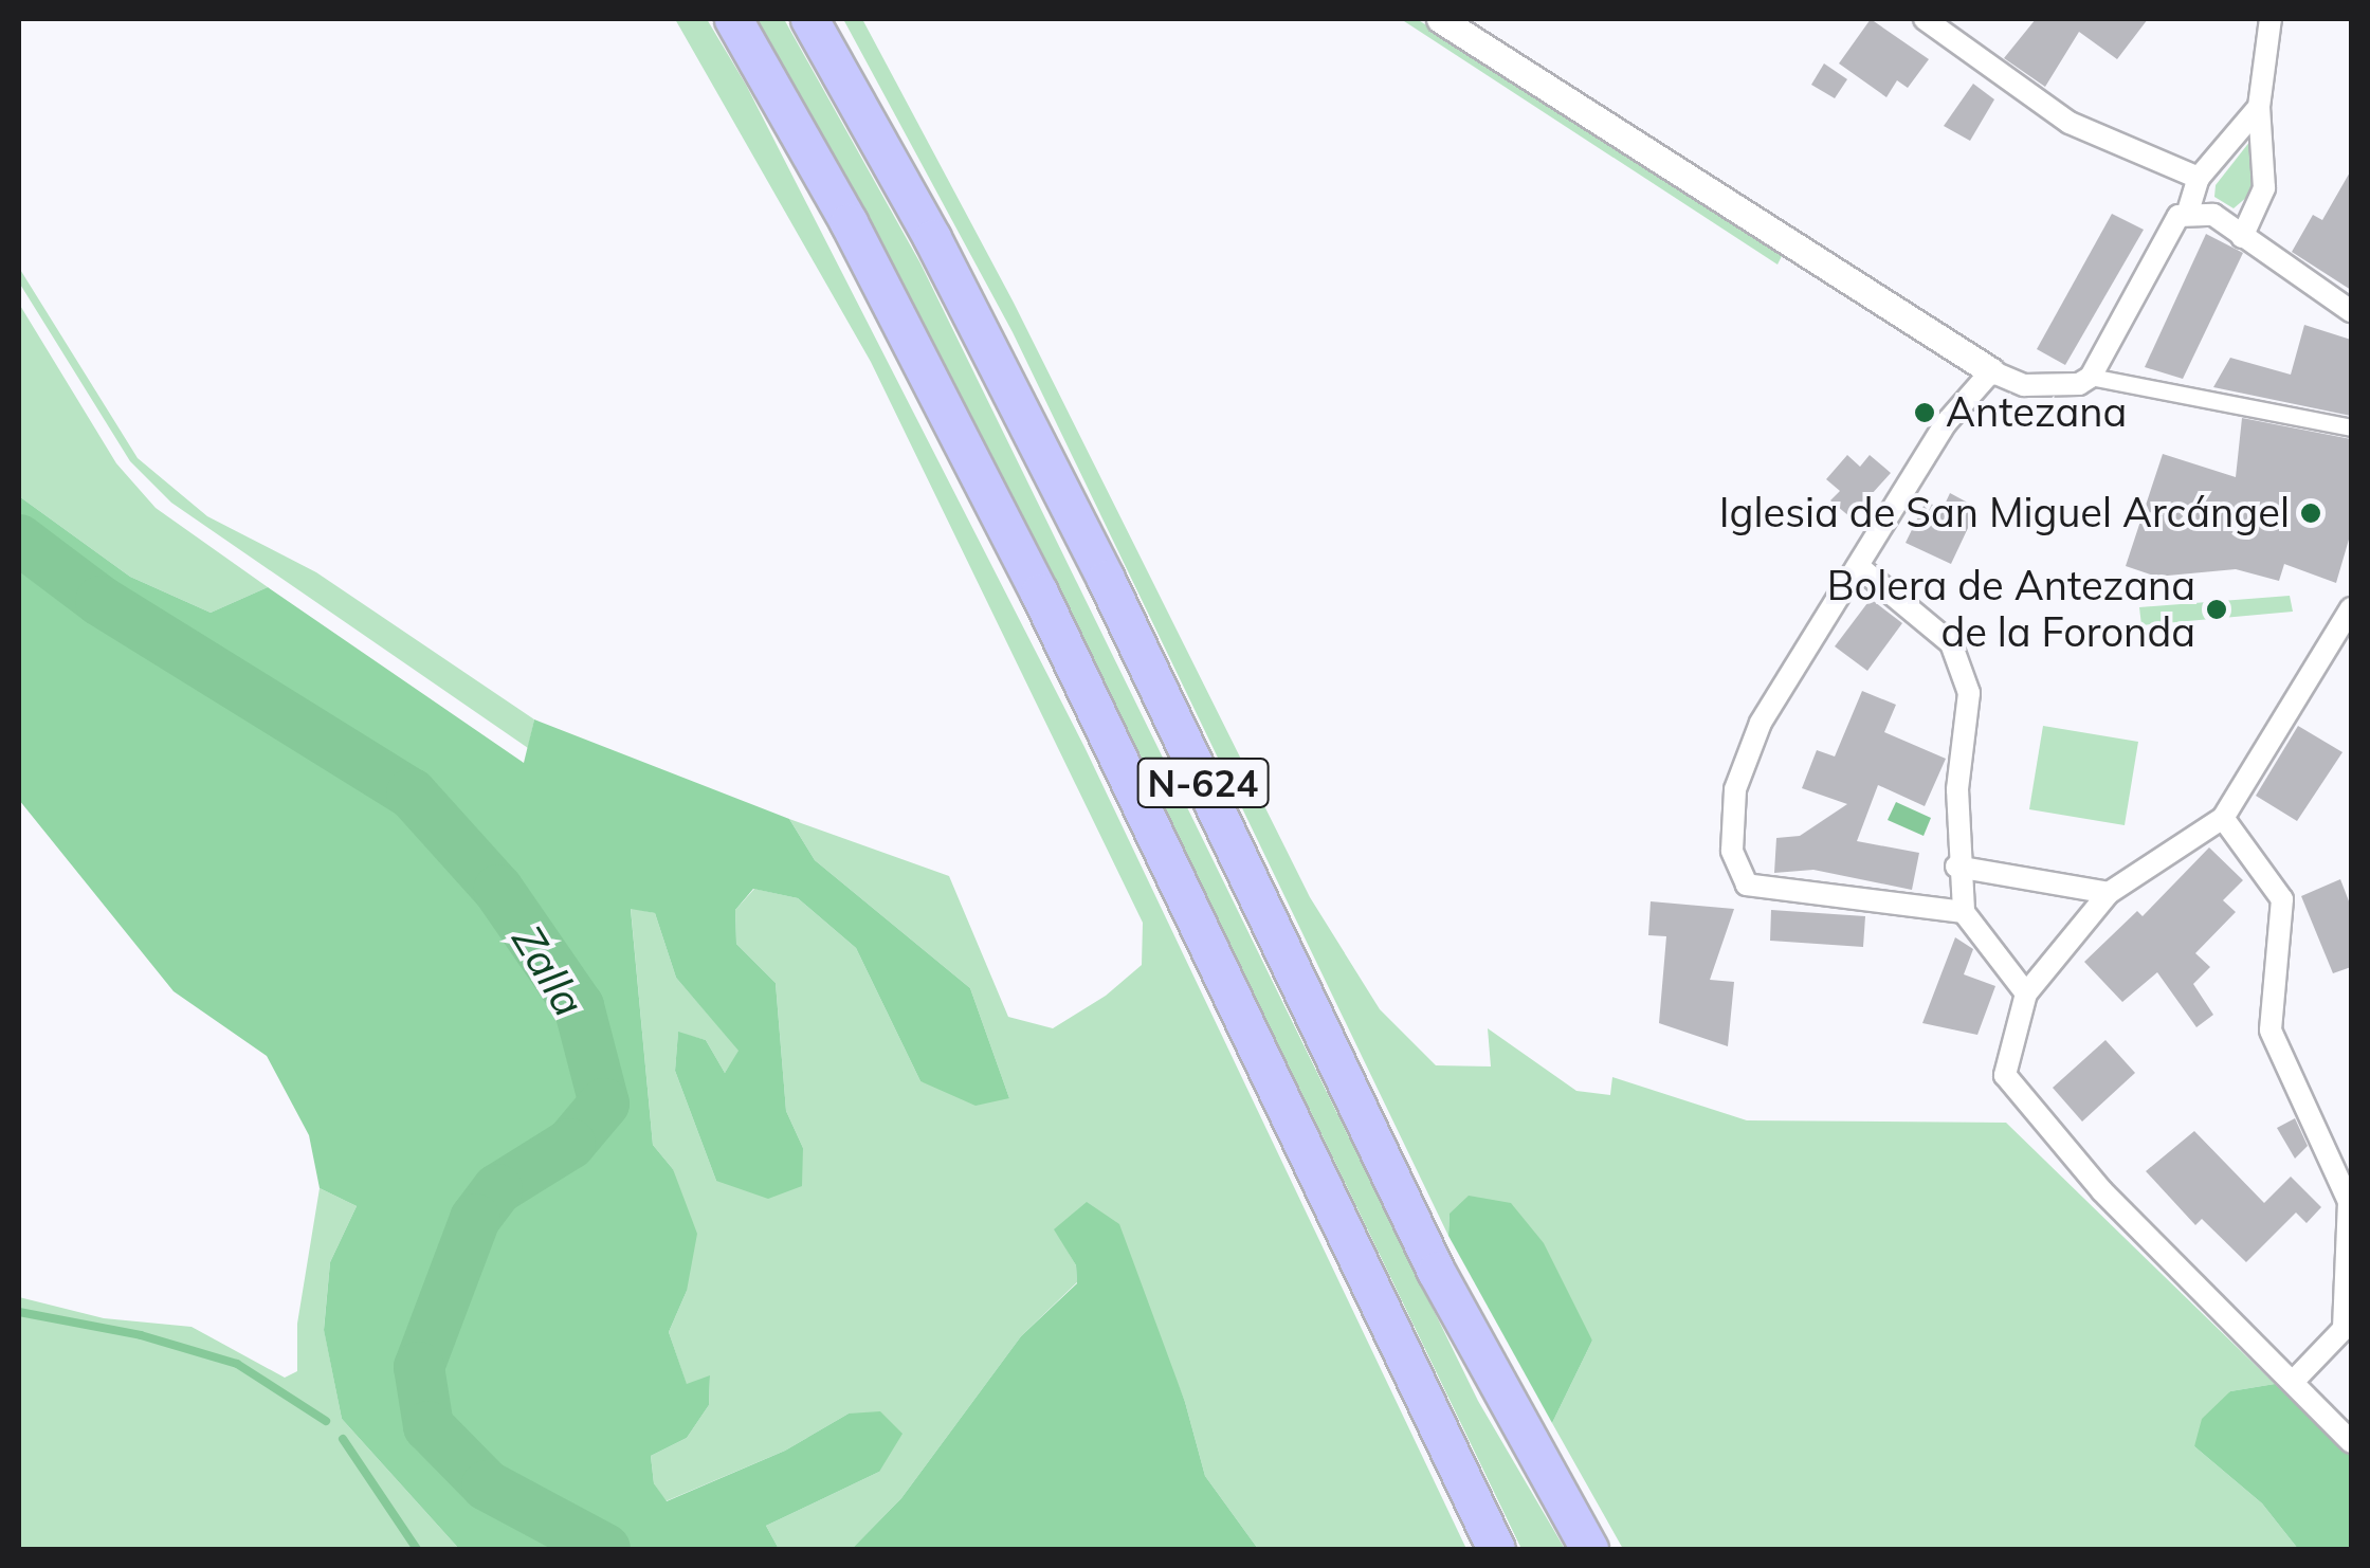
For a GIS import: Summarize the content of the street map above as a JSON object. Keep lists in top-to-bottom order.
{
  "streets": {
    "highway": ["N-624"]
  },
  "water": ["Zalla"],
  "places": ["Antezana", "Iglesia de San Miguel Arcángel", "Bolera de Antezana de la Foronda"]
}
